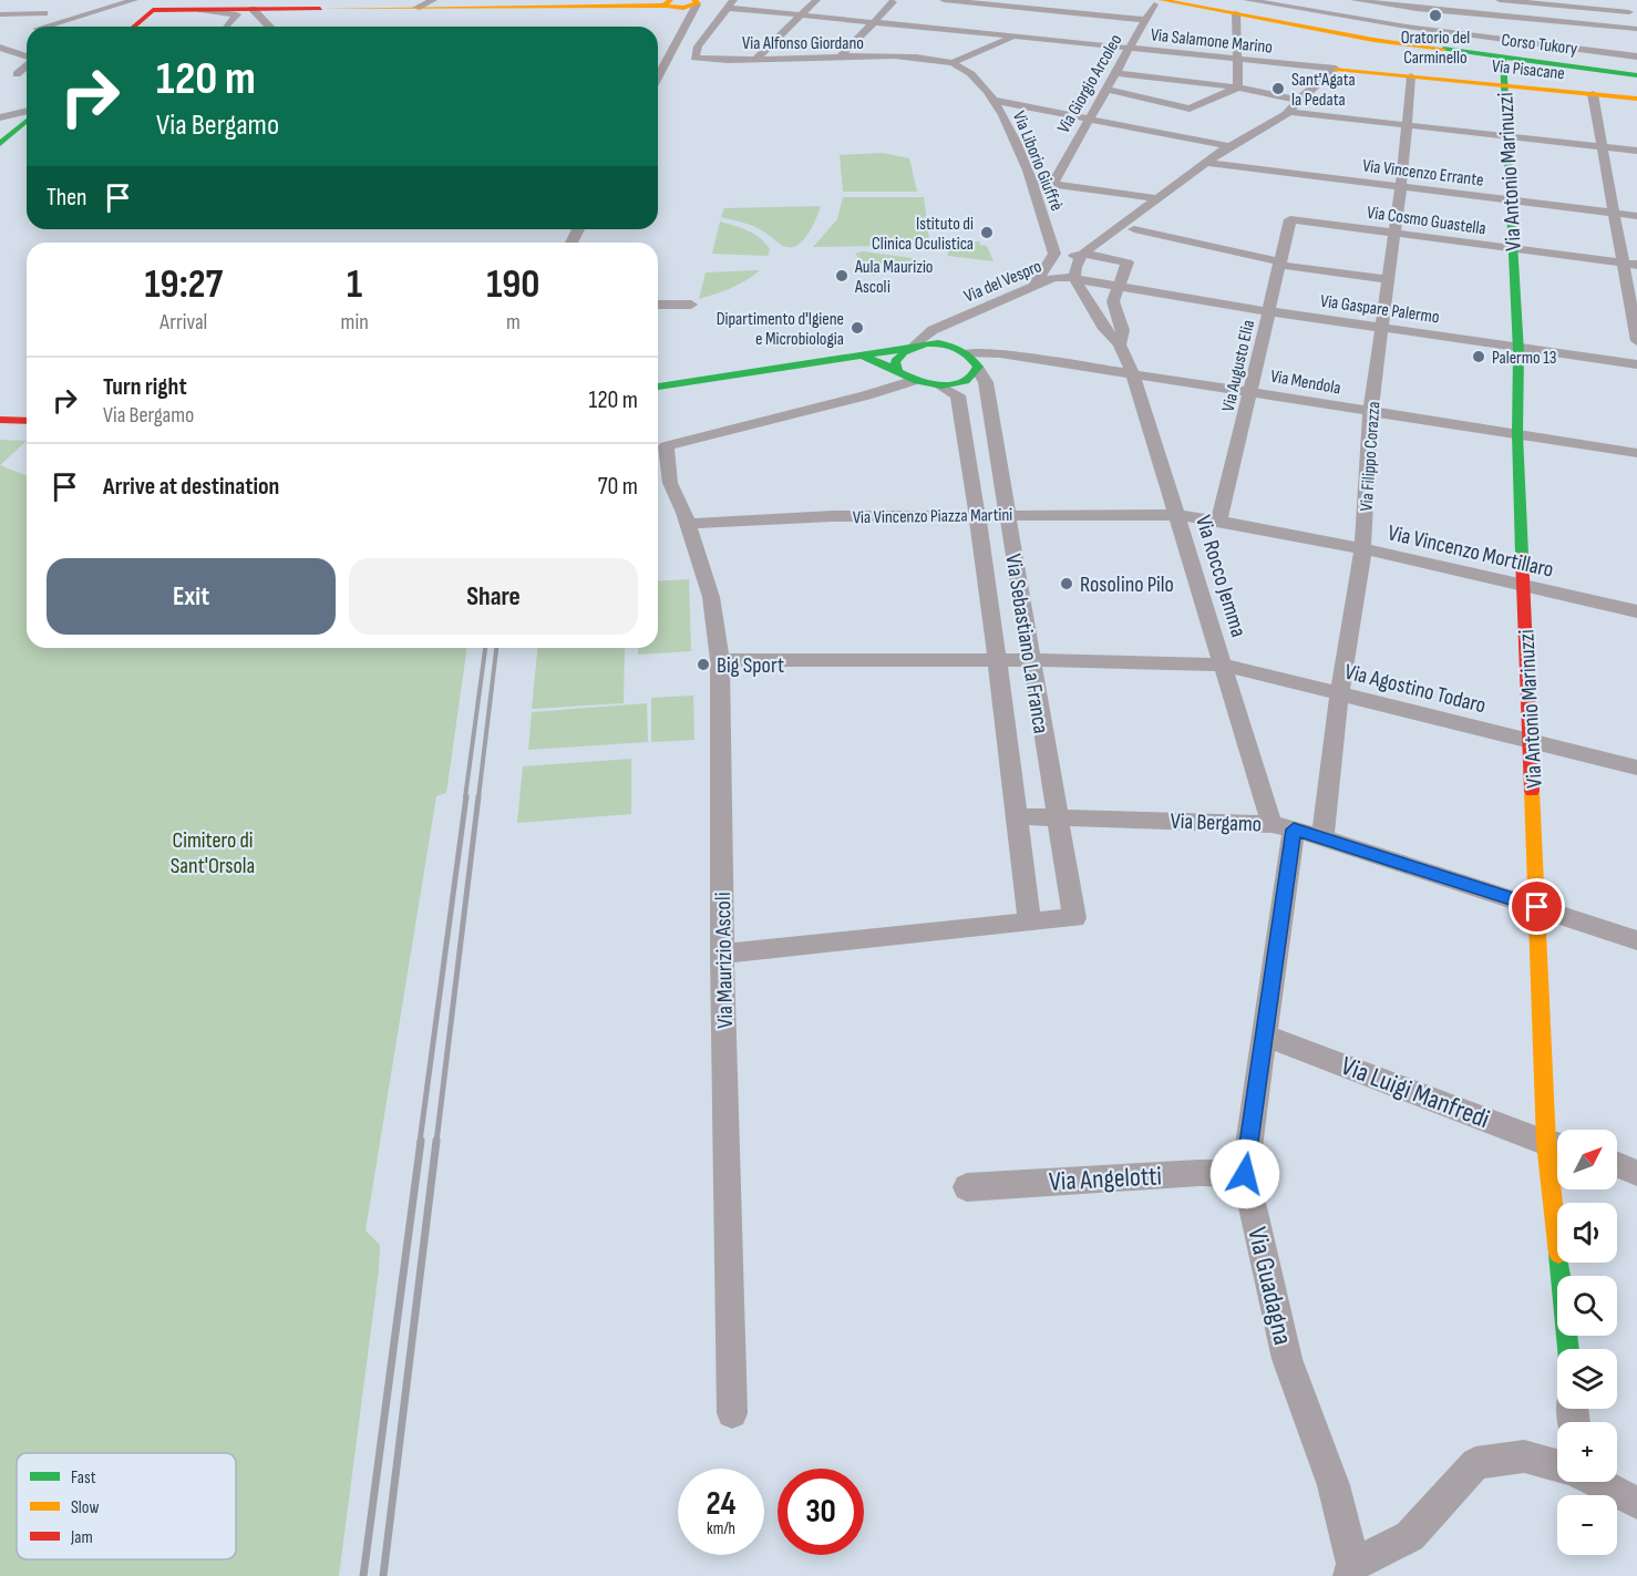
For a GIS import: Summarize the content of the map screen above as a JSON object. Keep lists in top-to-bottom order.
{
  "streets": {
    "street": [
      "Via Salamone Marino",
      "Via Alfonso Giordano",
      "Corso Tukory",
      "Via Pisacane",
      "Via Giorgio Arcoleo",
      "Via Liborio Giuffrè",
      "Via Vincenzo Errante",
      "Via Antonio Marinuzzi",
      "Via Cosmo Guastella",
      "Via del Vespro",
      "Via Gaspare Palermo",
      "Via Augusto Elia",
      "Via Mendola",
      "Via Filippo Corazza",
      "Via Vincenzo Piazza Martini",
      "Via Vincenzo Mortillaro",
      "Via Rocco Jemma",
      "Via Sebastiano La Franca",
      "Via Agostino Todaro",
      "Via Bergamo",
      "Via Maurizio Ascoli",
      "Via Luigi Manfredi",
      "Via Angelotti",
      "Via Guadagna"
    ]
  },
  "crossings": [
    ["Via Salamone Marino", "Via Alfonso Giordano"],
    ["Via Salamone Marino", "Via Pisacane"],
    ["Via Salamone Marino", "Via Giorgio Arcoleo"],
    ["Via Salamone Marino", "Via del Vespro"],
    ["Via Alfonso Giordano", "Via Liborio Giuffrè"],
    ["Corso Tukory", "Via Giorgio Arcoleo"],
    ["Corso Tukory", "Via Antonio Marinuzzi"],
    ["Corso Tukory", "Via del Vespro"],
    ["Via Pisacane", "Via Antonio Marinuzzi"],
    ["Via Pisacane", "Via del Vespro"],
    ["Via Pisacane", "Via Filippo Corazza"],
    ["Via Liborio Giuffrè", "Via del Vespro"],
    ["Via Vincenzo Errante", "Via Antonio Marinuzzi"],
    ["Via Vincenzo Errante", "Via del Vespro"],
    ["Via Vincenzo Errante", "Via Filippo Corazza"],
    ["Via Antonio Marinuzzi", "Via Cosmo Guastella"],
    ["Via Antonio Marinuzzi", "Via Gaspare Palermo"],
    ["Via Antonio Marinuzzi", "Via Mendola"],
    ["Via Antonio Marinuzzi", "Via Vincenzo Mortillaro"],
    ["Via Antonio Marinuzzi", "Via Agostino Todaro"],
    ["Via Antonio Marinuzzi", "Via Bergamo"],
    ["Via Antonio Marinuzzi", "Via Luigi Manfredi"],
    ["Via Cosmo Guastella", "Via Augusto Elia"],
    ["Via Cosmo Guastella", "Via Filippo Corazza"],
    ["Via del Vespro", "Via Gaspare Palermo"],
    ["Via del Vespro", "Via Rocco Jemma"],
    ["Via Gaspare Palermo", "Via Augusto Elia"],
    ["Via Gaspare Palermo", "Via Filippo Corazza"],
    ["Via Gaspare Palermo", "Via Rocco Jemma"],
    ["Via Augusto Elia", "Via Mendola"],
    ["Via Augusto Elia", "Via Vincenzo Mortillaro"],
    ["Via Mendola", "Via Filippo Corazza"],
    ["Via Mendola", "Via Rocco Jemma"],
    ["Via Filippo Corazza", "Via Vincenzo Mortillaro"],
    ["Via Filippo Corazza", "Via Agostino Todaro"],
    ["Via Filippo Corazza", "Via Bergamo"],
    ["Via Vincenzo Piazza Martini", "Via Vincenzo Mortillaro"],
    ["Via Vincenzo Piazza Martini", "Via Rocco Jemma"],
    ["Via Vincenzo Piazza Martini", "Via Sebastiano La Franca"],
    ["Via Vincenzo Piazza Martini", "Via Maurizio Ascoli"],
    ["Via Vincenzo Mortillaro", "Via Rocco Jemma"],
    ["Via Rocco Jemma", "Via Agostino Todaro"],
    ["Via Rocco Jemma", "Via Bergamo"],
    ["Via Rocco Jemma", "Via Guadagna"],
    ["Via Sebastiano La Franca", "Via Agostino Todaro"],
    ["Via Sebastiano La Franca", "Via Bergamo"],
    ["Via Agostino Todaro", "Via Maurizio Ascoli"],
    ["Via Bergamo", "Via Guadagna"],
    ["Via Luigi Manfredi", "Via Guadagna"],
    ["Via Angelotti", "Via Guadagna"]
  ],
  "parks": ["Cimitero di Sant'Orsola"],
  "places": [
    "Oratorio del Carminello",
    "Sant'Agata la Pedata",
    "Istituto di Clinica Oculistica",
    "Aula Maurizio Ascoli",
    "Dipartimento d'Igiene e Microbiologia",
    "Palermo 13",
    "Rosolino Pilo",
    "Big Sport"
  ],
  "legend": ["Fast", "Slow", "Jam"],
  "north": "top right",
  "page": {
    "turn": ["120 m", "Via Bergamo"],
    "then": "Then",
    "eta": [
      "19:27",
      "Arrival",
      "1",
      "min",
      "190",
      "m"
    ],
    "list": [
      {
        "name": "Turn right",
        "note": "Via Bergamo",
        "value": "120 m"
      },
      {
        "name": "Arrive at destination",
        "value": "70 m"
      }
    ],
    "buttons": ["Exit", "Share"],
    "map_buttons": ["+", "−"],
    "speed": "24 km/h",
    "limit": "30"
  }
}
